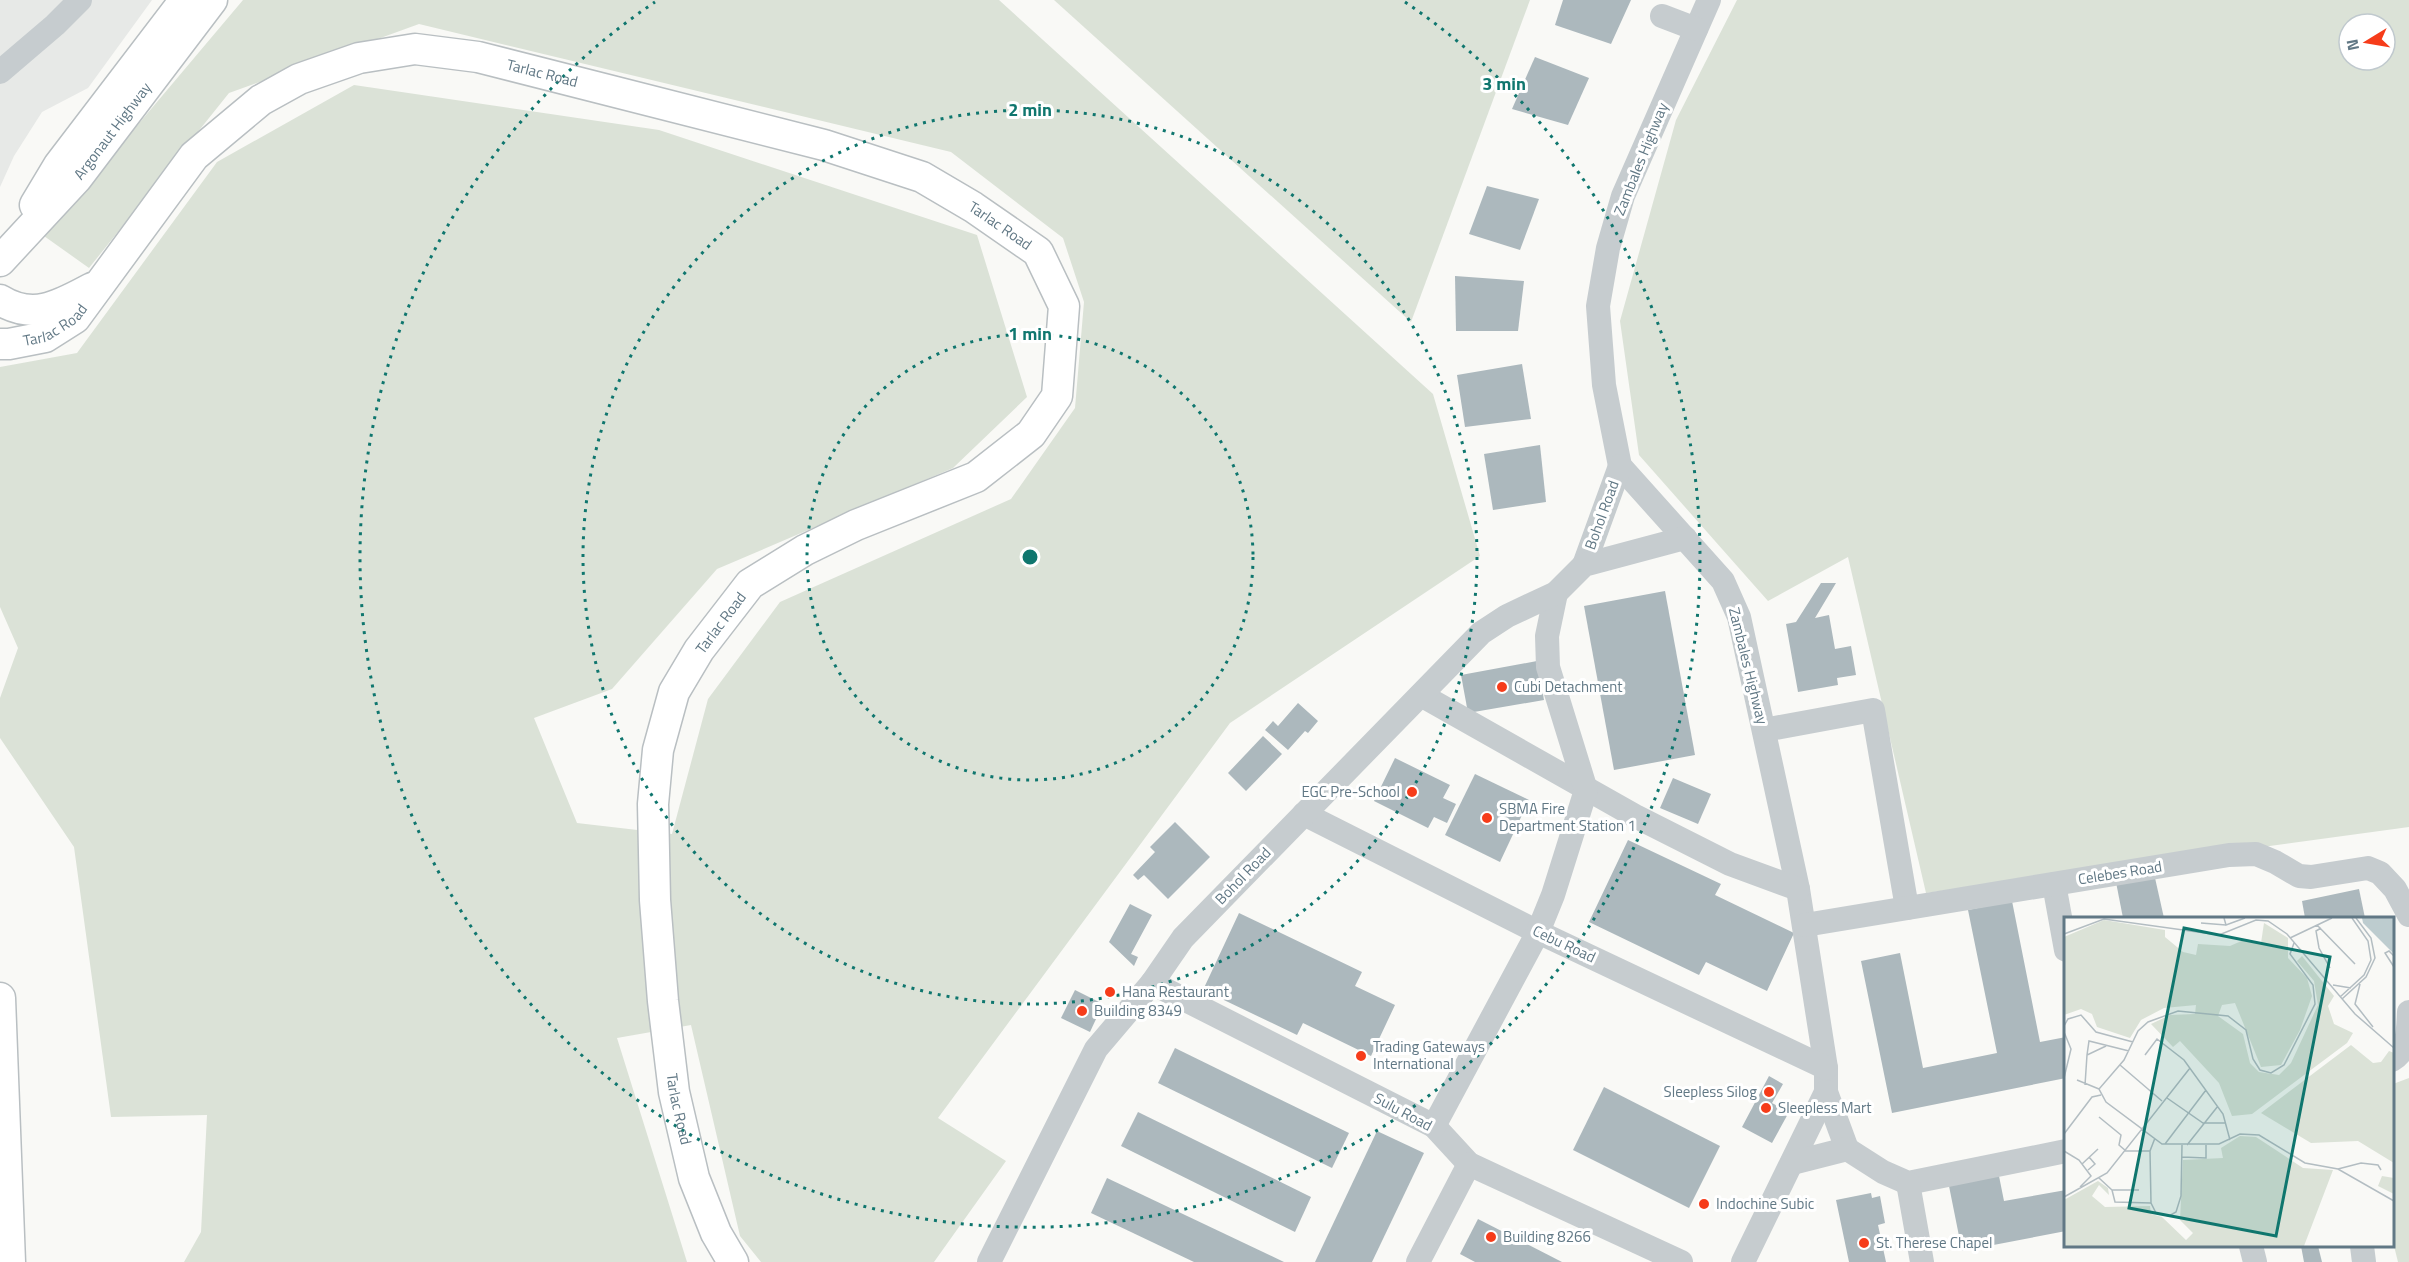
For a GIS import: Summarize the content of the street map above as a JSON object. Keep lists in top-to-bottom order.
{
  "streets": {
    "main road": ["Tarlac Road", "Argonaut Highway"],
    "street": [
      "Zambales Highway",
      "Bohol Road",
      "Celebes Road",
      "Cebu Road",
      "Sulu Road"
    ]
  },
  "crossings": [
    ["Zambales Highway", "Bohol Road"],
    ["Zambales Highway", "Celebes Road"],
    ["Zambales Highway", "Cebu Road"],
    ["Bohol Road", "Cebu Road"],
    ["Bohol Road", "Sulu Road"]
  ],
  "places": [
    "Cubi Detachment",
    "EGC Pre-School",
    "SBMA Fire Department Station 1",
    "Hana Restaurant",
    "Building 8349",
    "Trading Gateways International",
    "Sleepless Silog",
    "Sleepless Mart",
    "Indochine Subic",
    "Building 8266",
    "St. Therese Chapel"
  ],
  "north": "left",
  "rings": ["3 min", "2 min", "1 min"]
}
